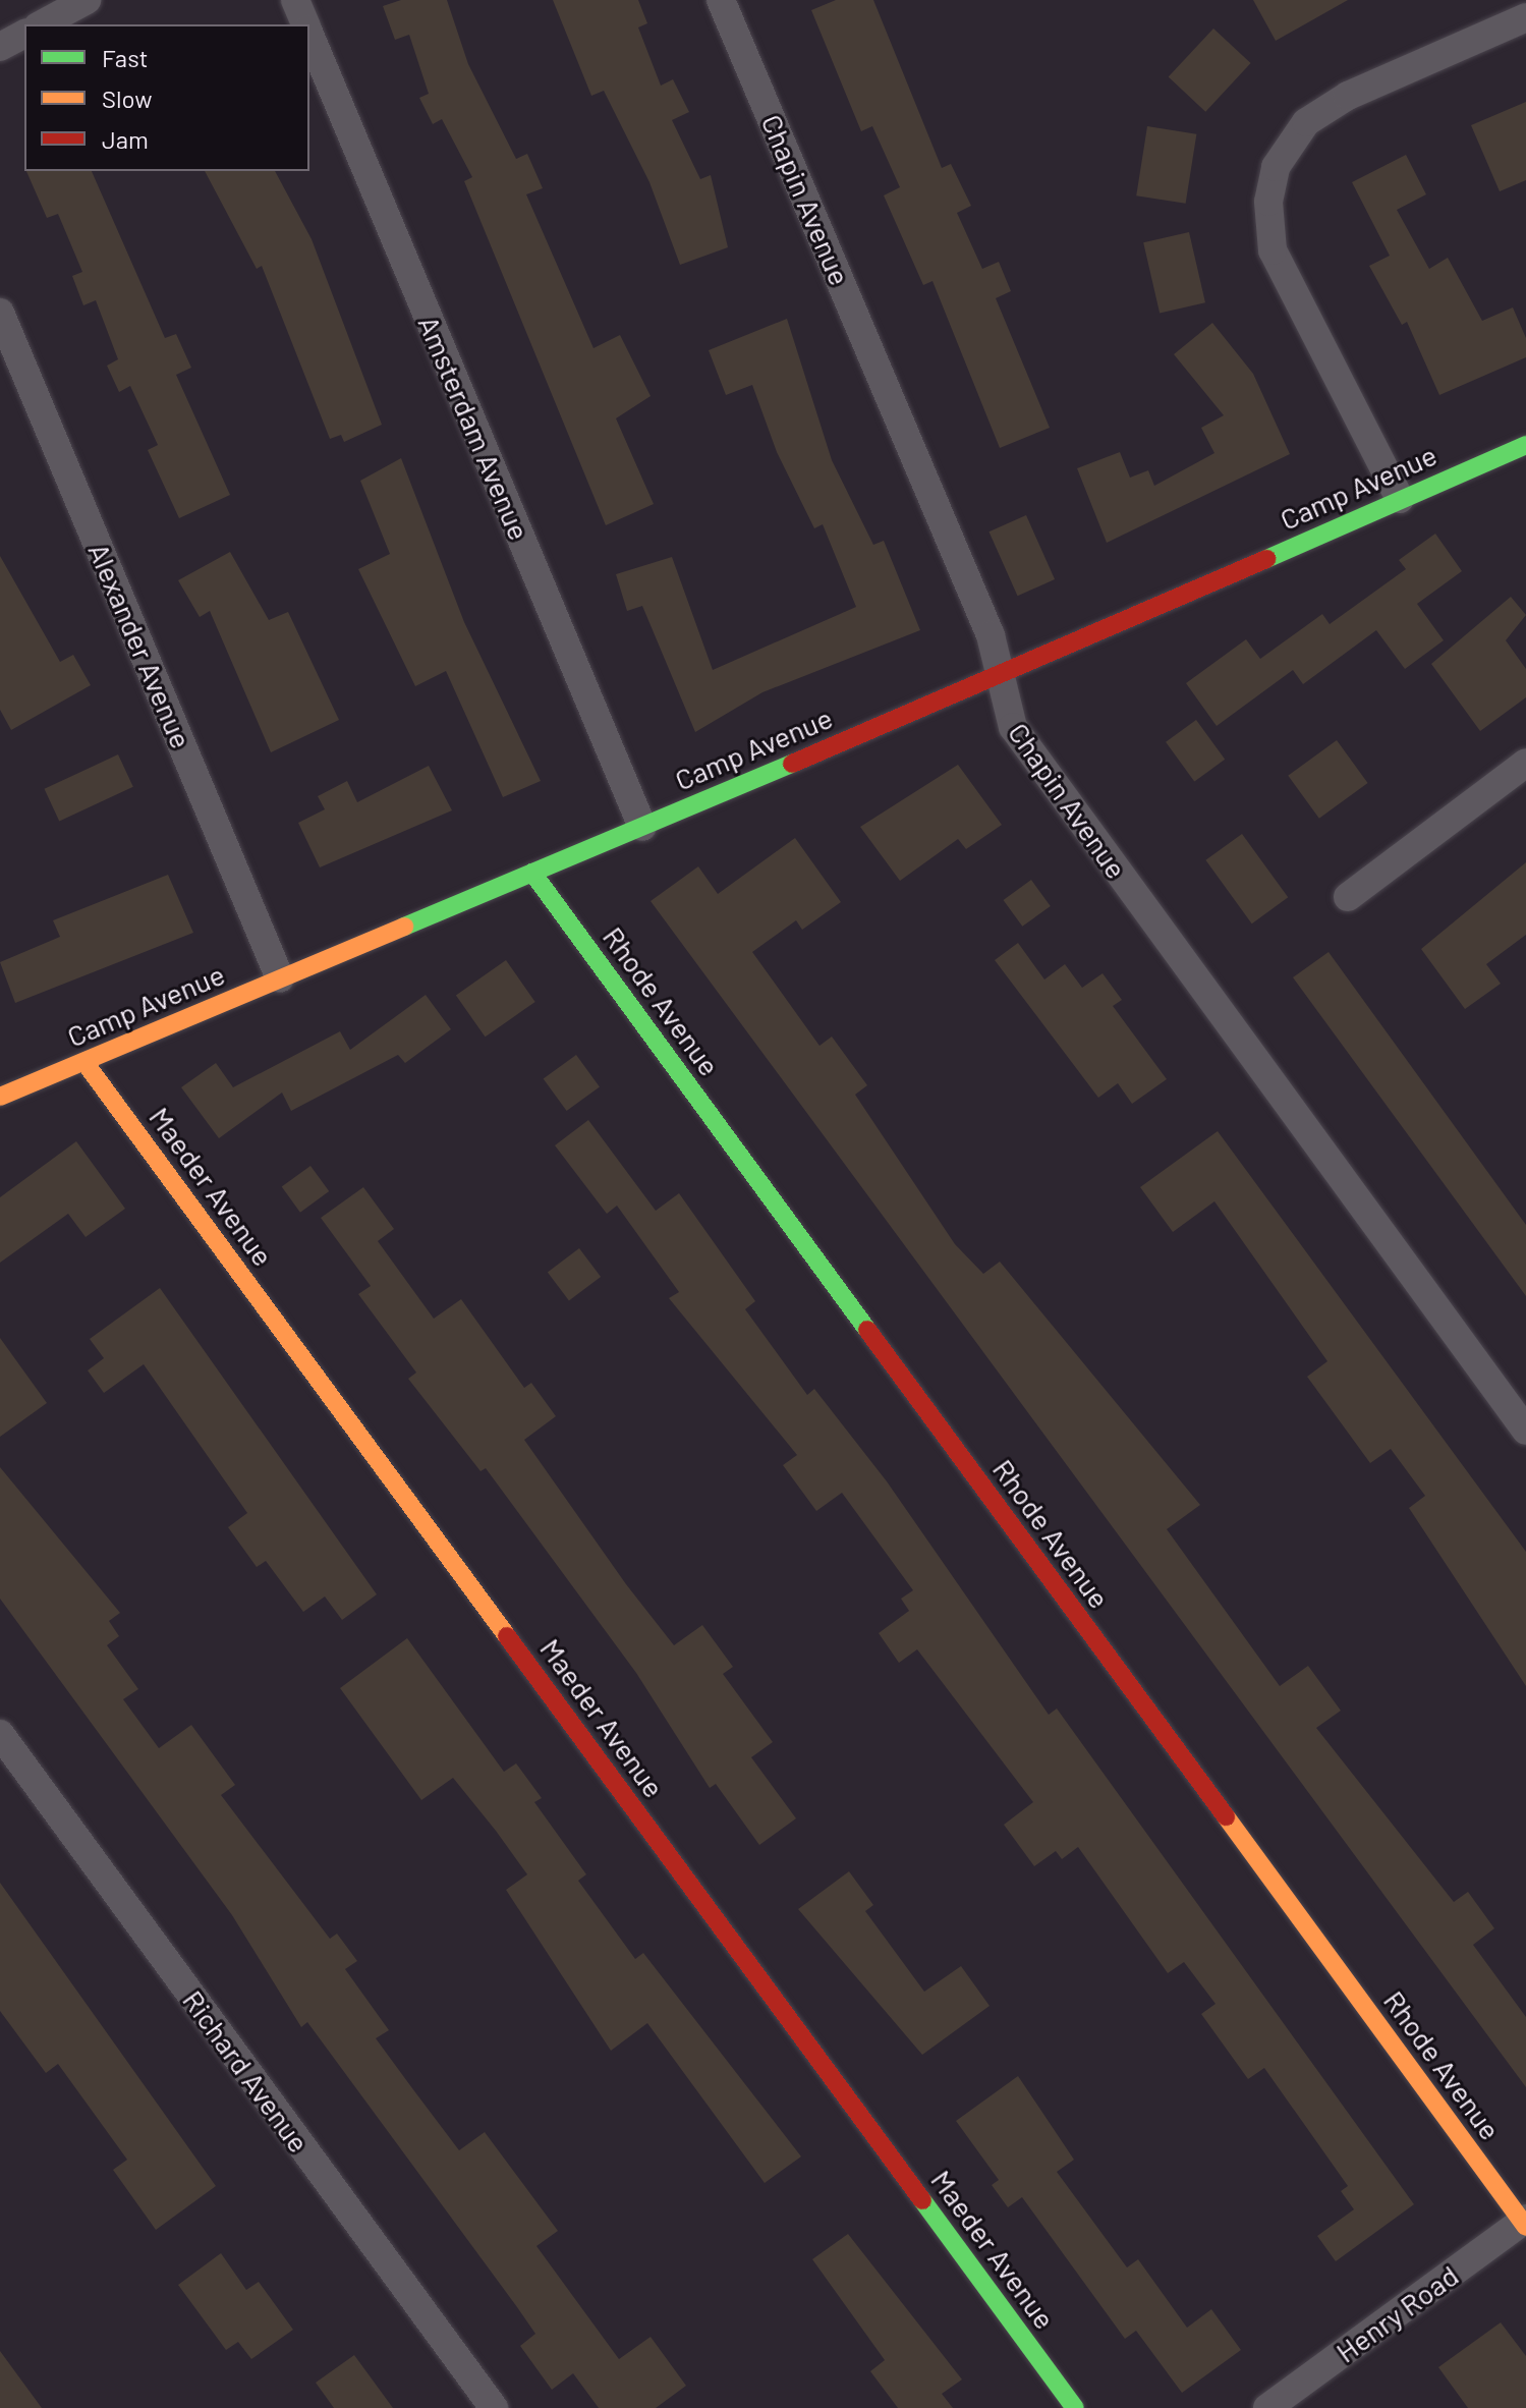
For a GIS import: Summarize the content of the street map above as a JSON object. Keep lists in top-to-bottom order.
{
  "streets": {
    "street": [
      "Chapin Avenue",
      "Amsterdam Avenue",
      "Camp Avenue",
      "Alexander Avenue",
      "Rhode Avenue",
      "Maeder Avenue",
      "Richard Avenue",
      "Henry Road"
    ]
  },
  "crossings": [
    ["Chapin Avenue", "Camp Avenue"],
    ["Amsterdam Avenue", "Camp Avenue"],
    ["Camp Avenue", "Alexander Avenue"],
    ["Camp Avenue", "Rhode Avenue"],
    ["Camp Avenue", "Maeder Avenue"],
    ["Rhode Avenue", "Henry Road"]
  ],
  "legend": ["Fast", "Slow", "Jam"]
}
